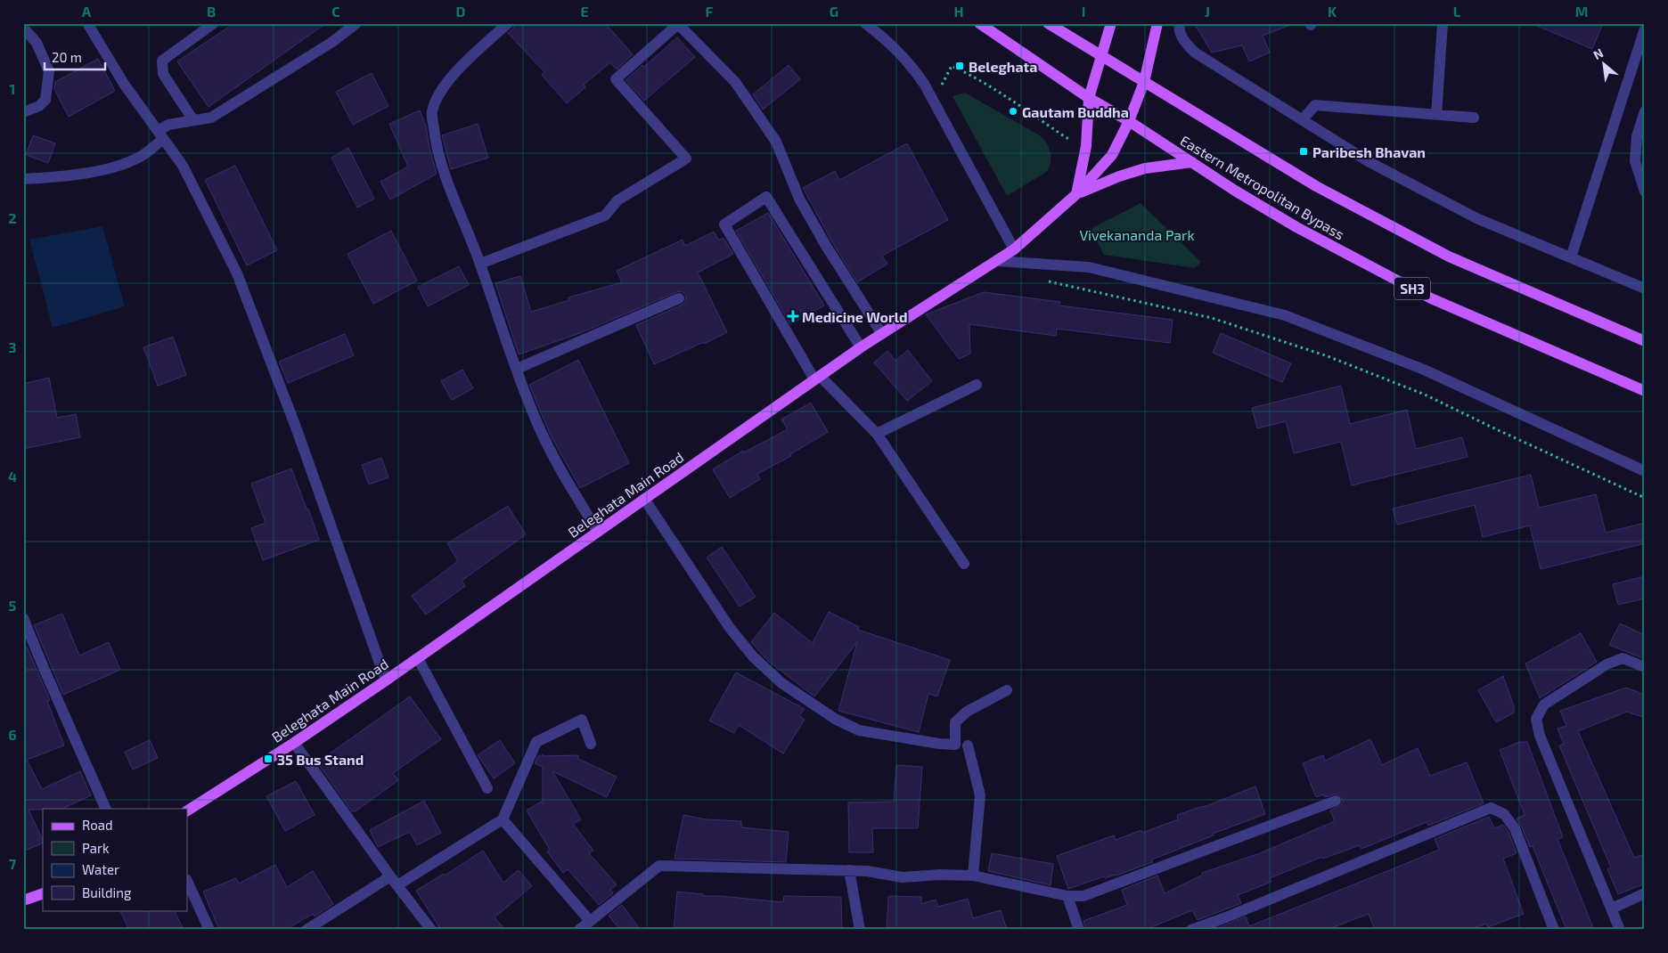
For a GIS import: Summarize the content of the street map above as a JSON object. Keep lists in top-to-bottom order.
{
  "streets": {
    "main road": ["Eastern Metropolitan Bypass", "SH3", "Beleghata Main Road"]
  },
  "parks": ["Vivekananda Park"],
  "places": {
    "transit": ["Beleghata", "Paribesh Bhavan", "35 Bus Stand"],
    "other": ["Gautam Buddha"],
    "health": ["Medicine World"]
  },
  "legend": [
    "Road",
    "Park",
    "Water",
    "Building"
  ],
  "scale_bar": "20 m",
  "north": "top left",
  "grid": {
    "columns": [
      "A",
      "B",
      "C",
      "D",
      "E",
      "F",
      "G",
      "H",
      "I",
      "J",
      "K",
      "L",
      "M"
    ],
    "rows": [
      "1",
      "2",
      "3",
      "4",
      "5",
      "6",
      "7"
    ]
  }
}
